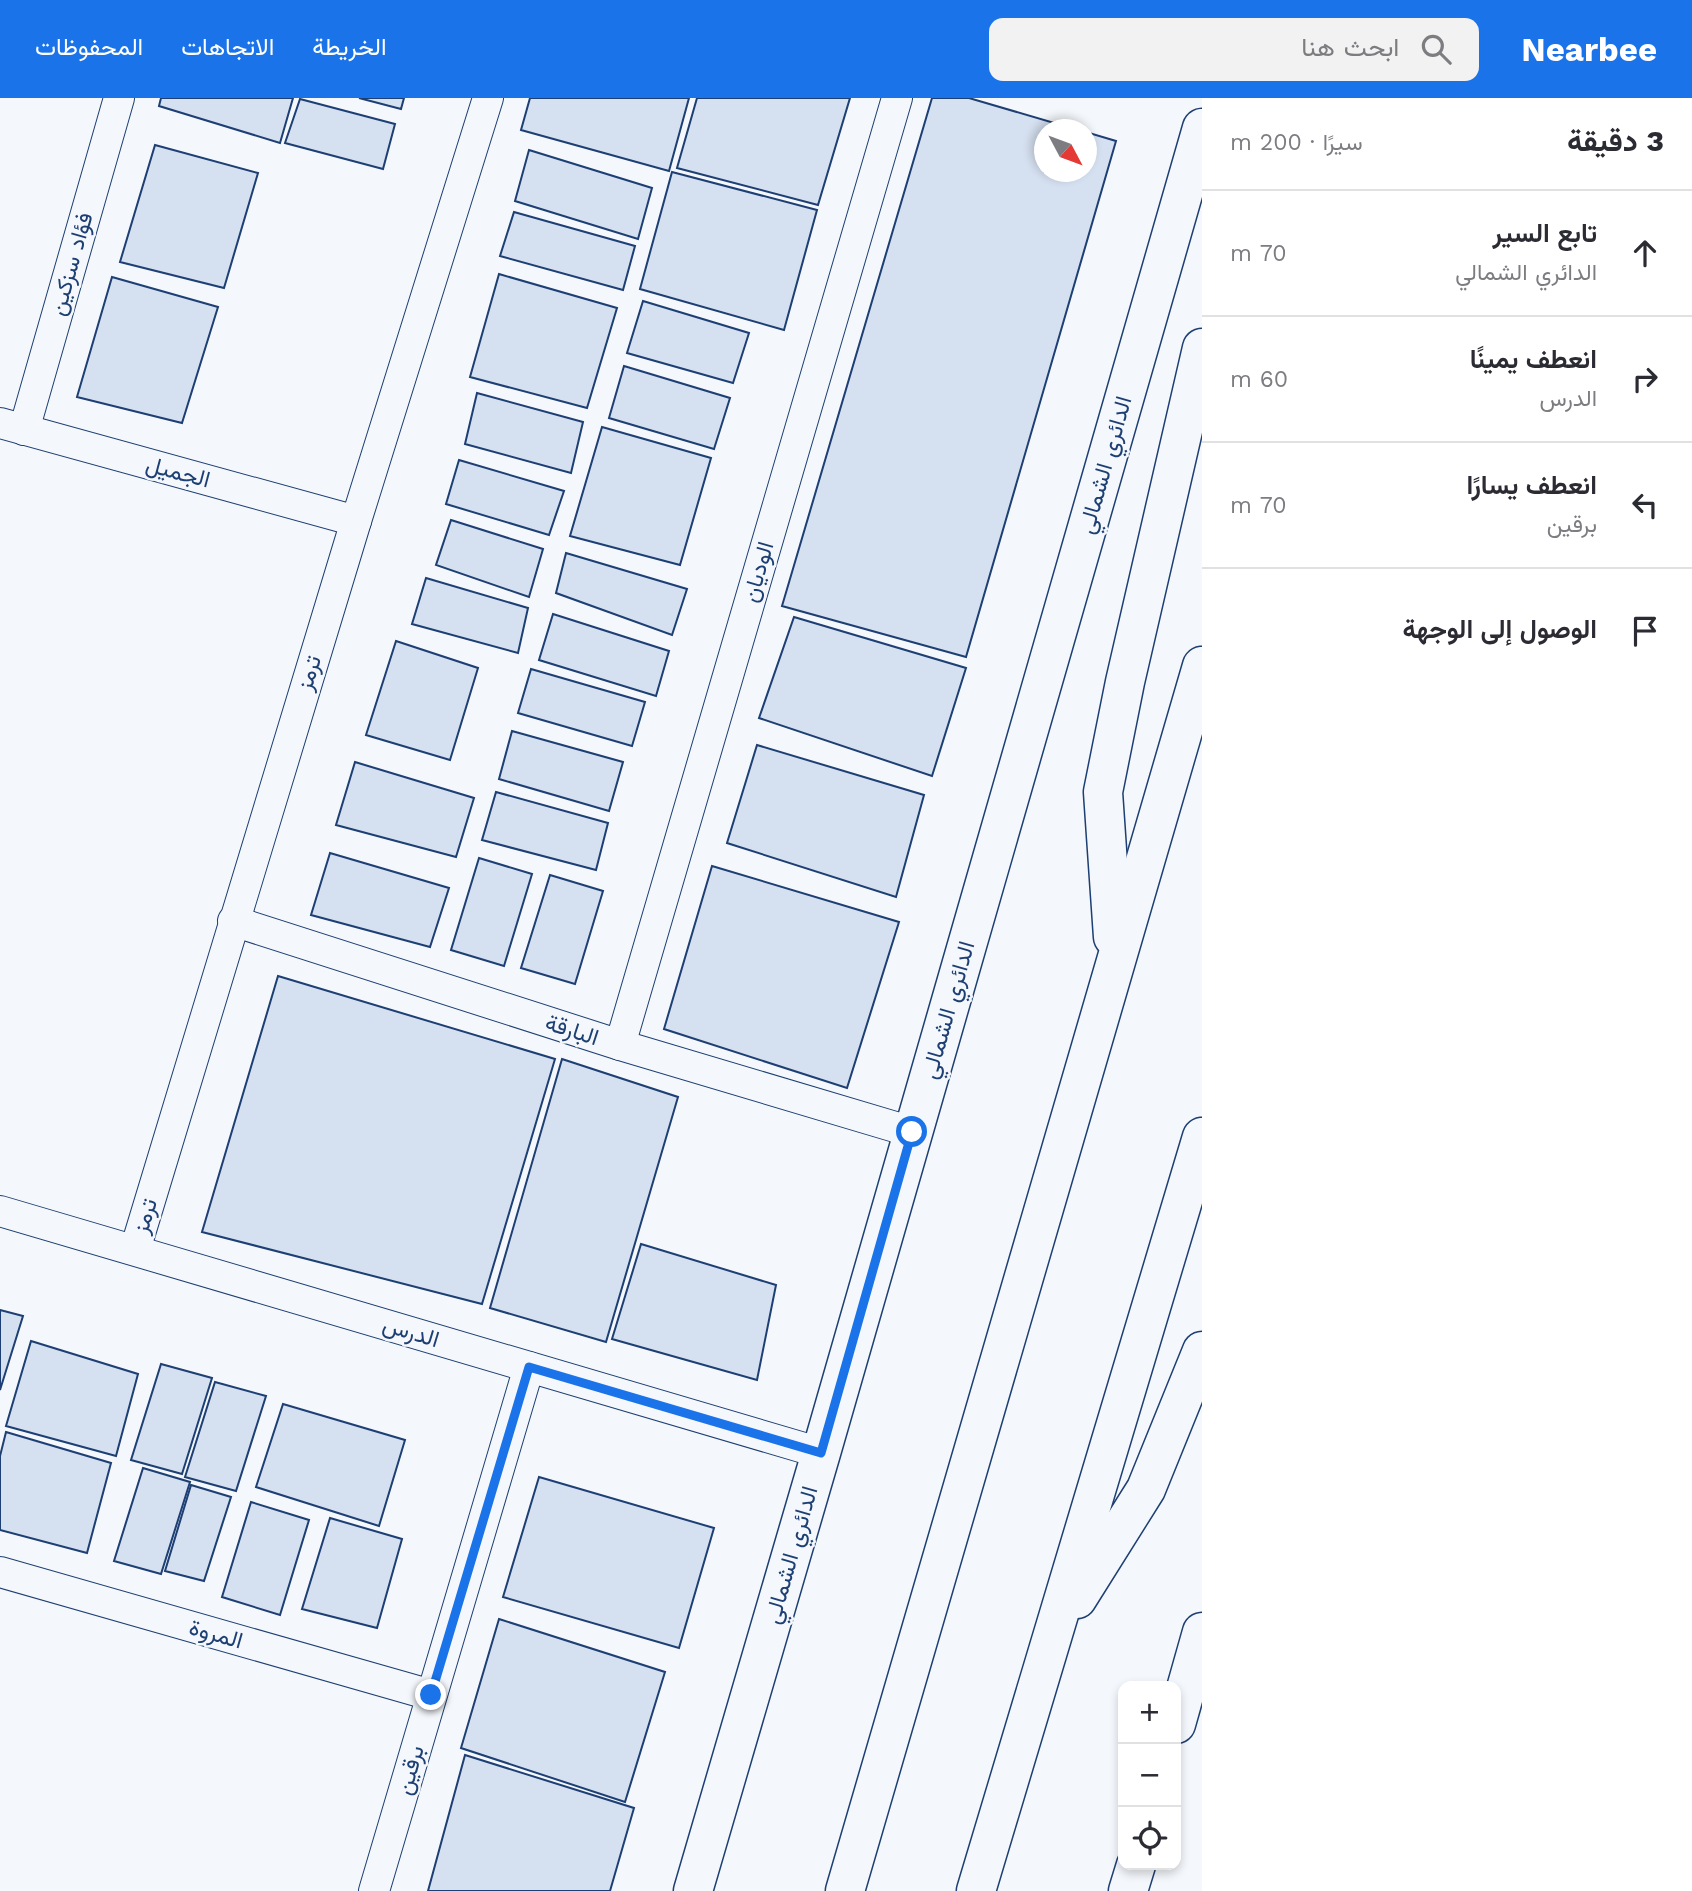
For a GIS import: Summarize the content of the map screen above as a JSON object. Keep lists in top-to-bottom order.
{
  "streets": {
    "main road": ["الدائري الشمالي"],
    "street": [
      "فؤاد سزكين",
      "الجميل",
      "الوديان",
      "ترمز",
      "البارقة",
      "الدرس",
      "المروة",
      "برقين"
    ]
  },
  "crossings": [
    ["فؤاد سزكين", "الجميل"],
    ["الدائري الشمالي", "البارقة"],
    ["الدائري الشمالي", "الدرس"],
    ["الجميل", "ترمز"],
    ["الوديان", "البارقة"],
    ["ترمز", "البارقة"],
    ["ترمز", "الدرس"],
    ["الدرس", "برقين"],
    ["المروة", "برقين"]
  ],
  "north": "bottom right",
  "page": {
    "header": "Nearbee",
    "search": "ابحث هنا",
    "nav": ["الخريطة", "الاتجاهات", "المحفوظات"],
    "heading": ["3 دقيقة", "سيرًا · 200 m"],
    "list": [
      ["تابع السير", "الدائري الشمالي", "70 m"],
      ["انعطف يمينًا", "الدرس", "60 m"],
      ["انعطف يسارًا", "برقين", "70 m"],
      "الوصول إلى الوجهة"
    ],
    "map_buttons": ["+", "−"]
  }
}
